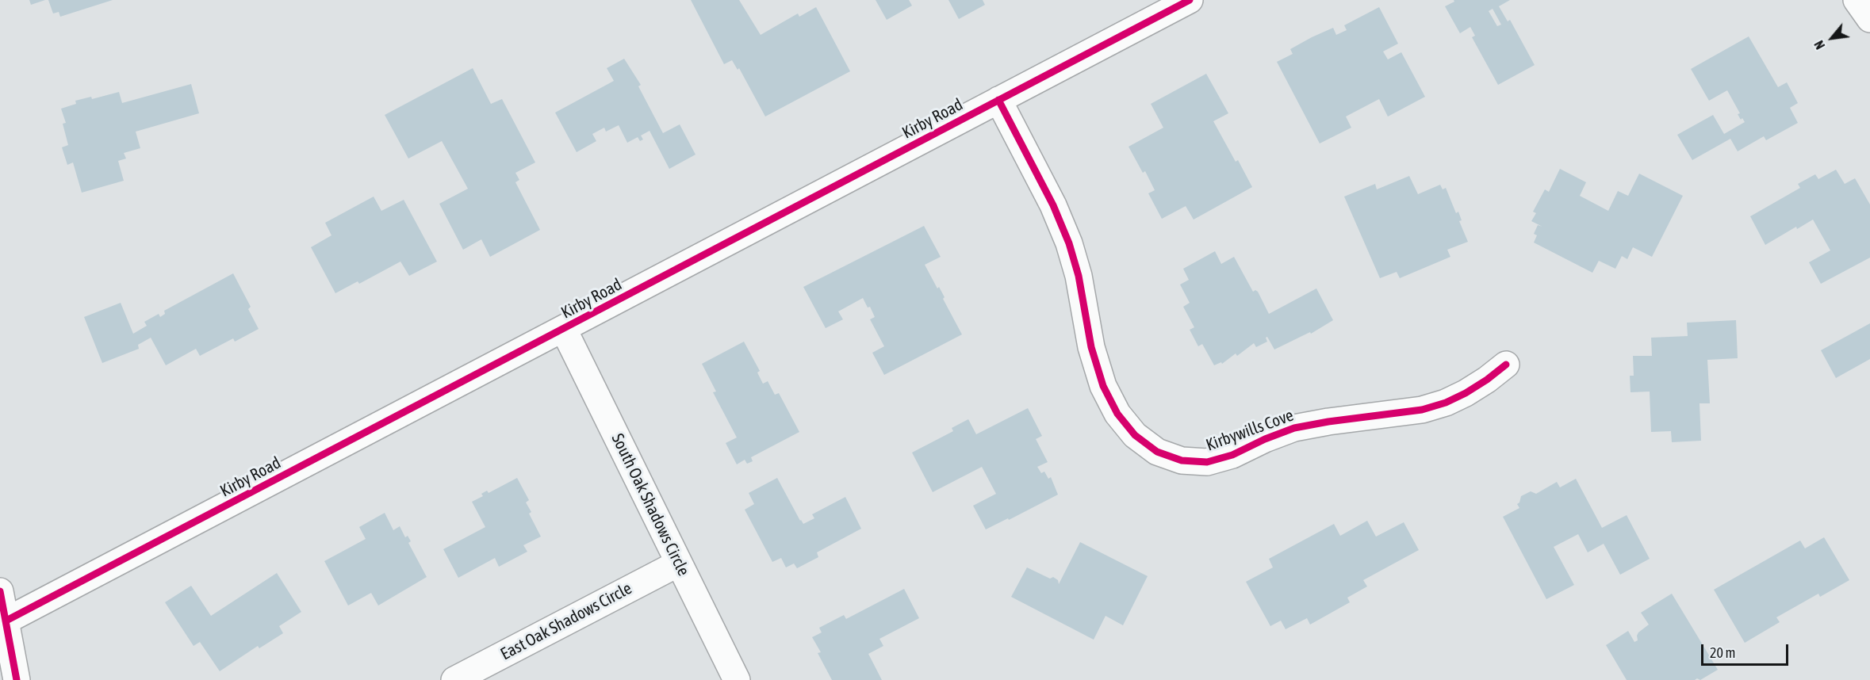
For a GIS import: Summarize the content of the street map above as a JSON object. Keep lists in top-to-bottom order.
{
  "streets": {
    "street": [
      "Kirby Road",
      "Kirbywills Cove",
      "South Oak Shadows Circle",
      "East Oak Shadows Circle"
    ]
  },
  "crossings": [
    ["Kirby Road", "Kirbywills Cove"],
    ["Kirby Road", "South Oak Shadows Circle"],
    ["South Oak Shadows Circle", "East Oak Shadows Circle"]
  ],
  "scale_bar": "20 m",
  "north": "bottom left"
}
